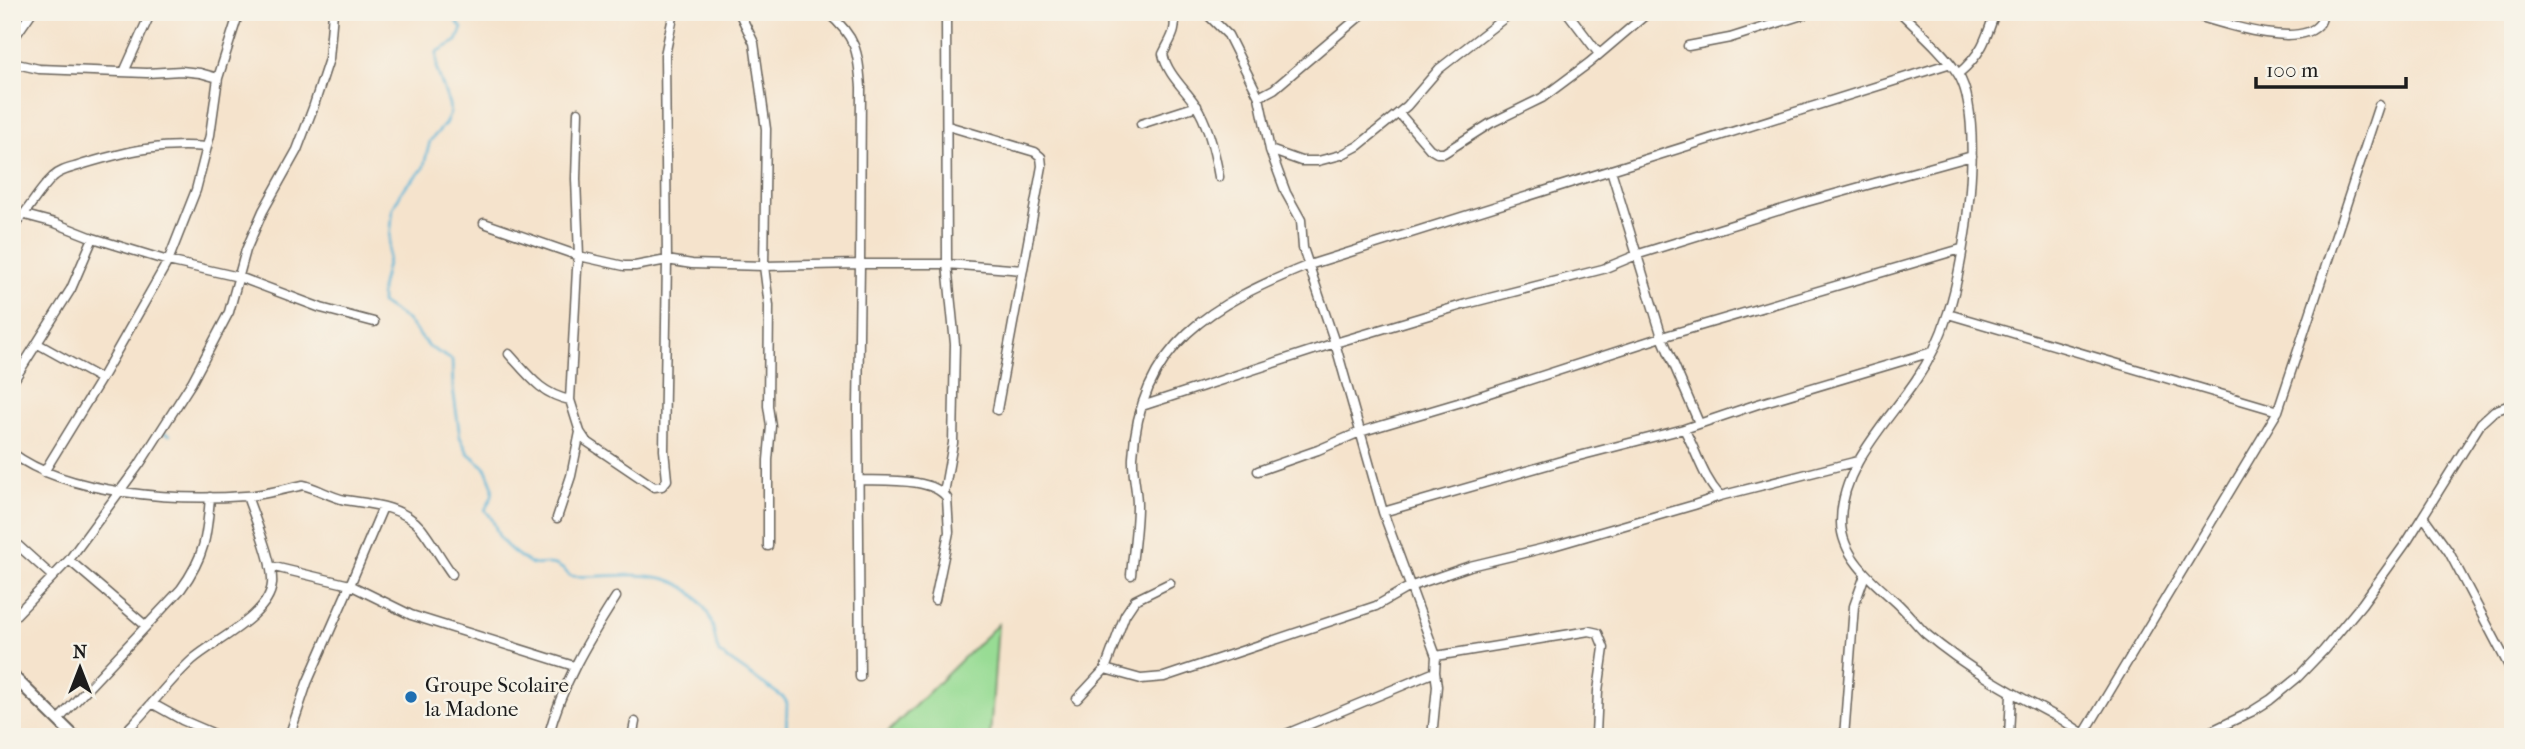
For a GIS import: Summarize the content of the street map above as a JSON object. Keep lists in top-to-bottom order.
{
  "places": ["Groupe Scolaire la Madone"],
  "scale_bar": "100 m",
  "north": "top"
}
